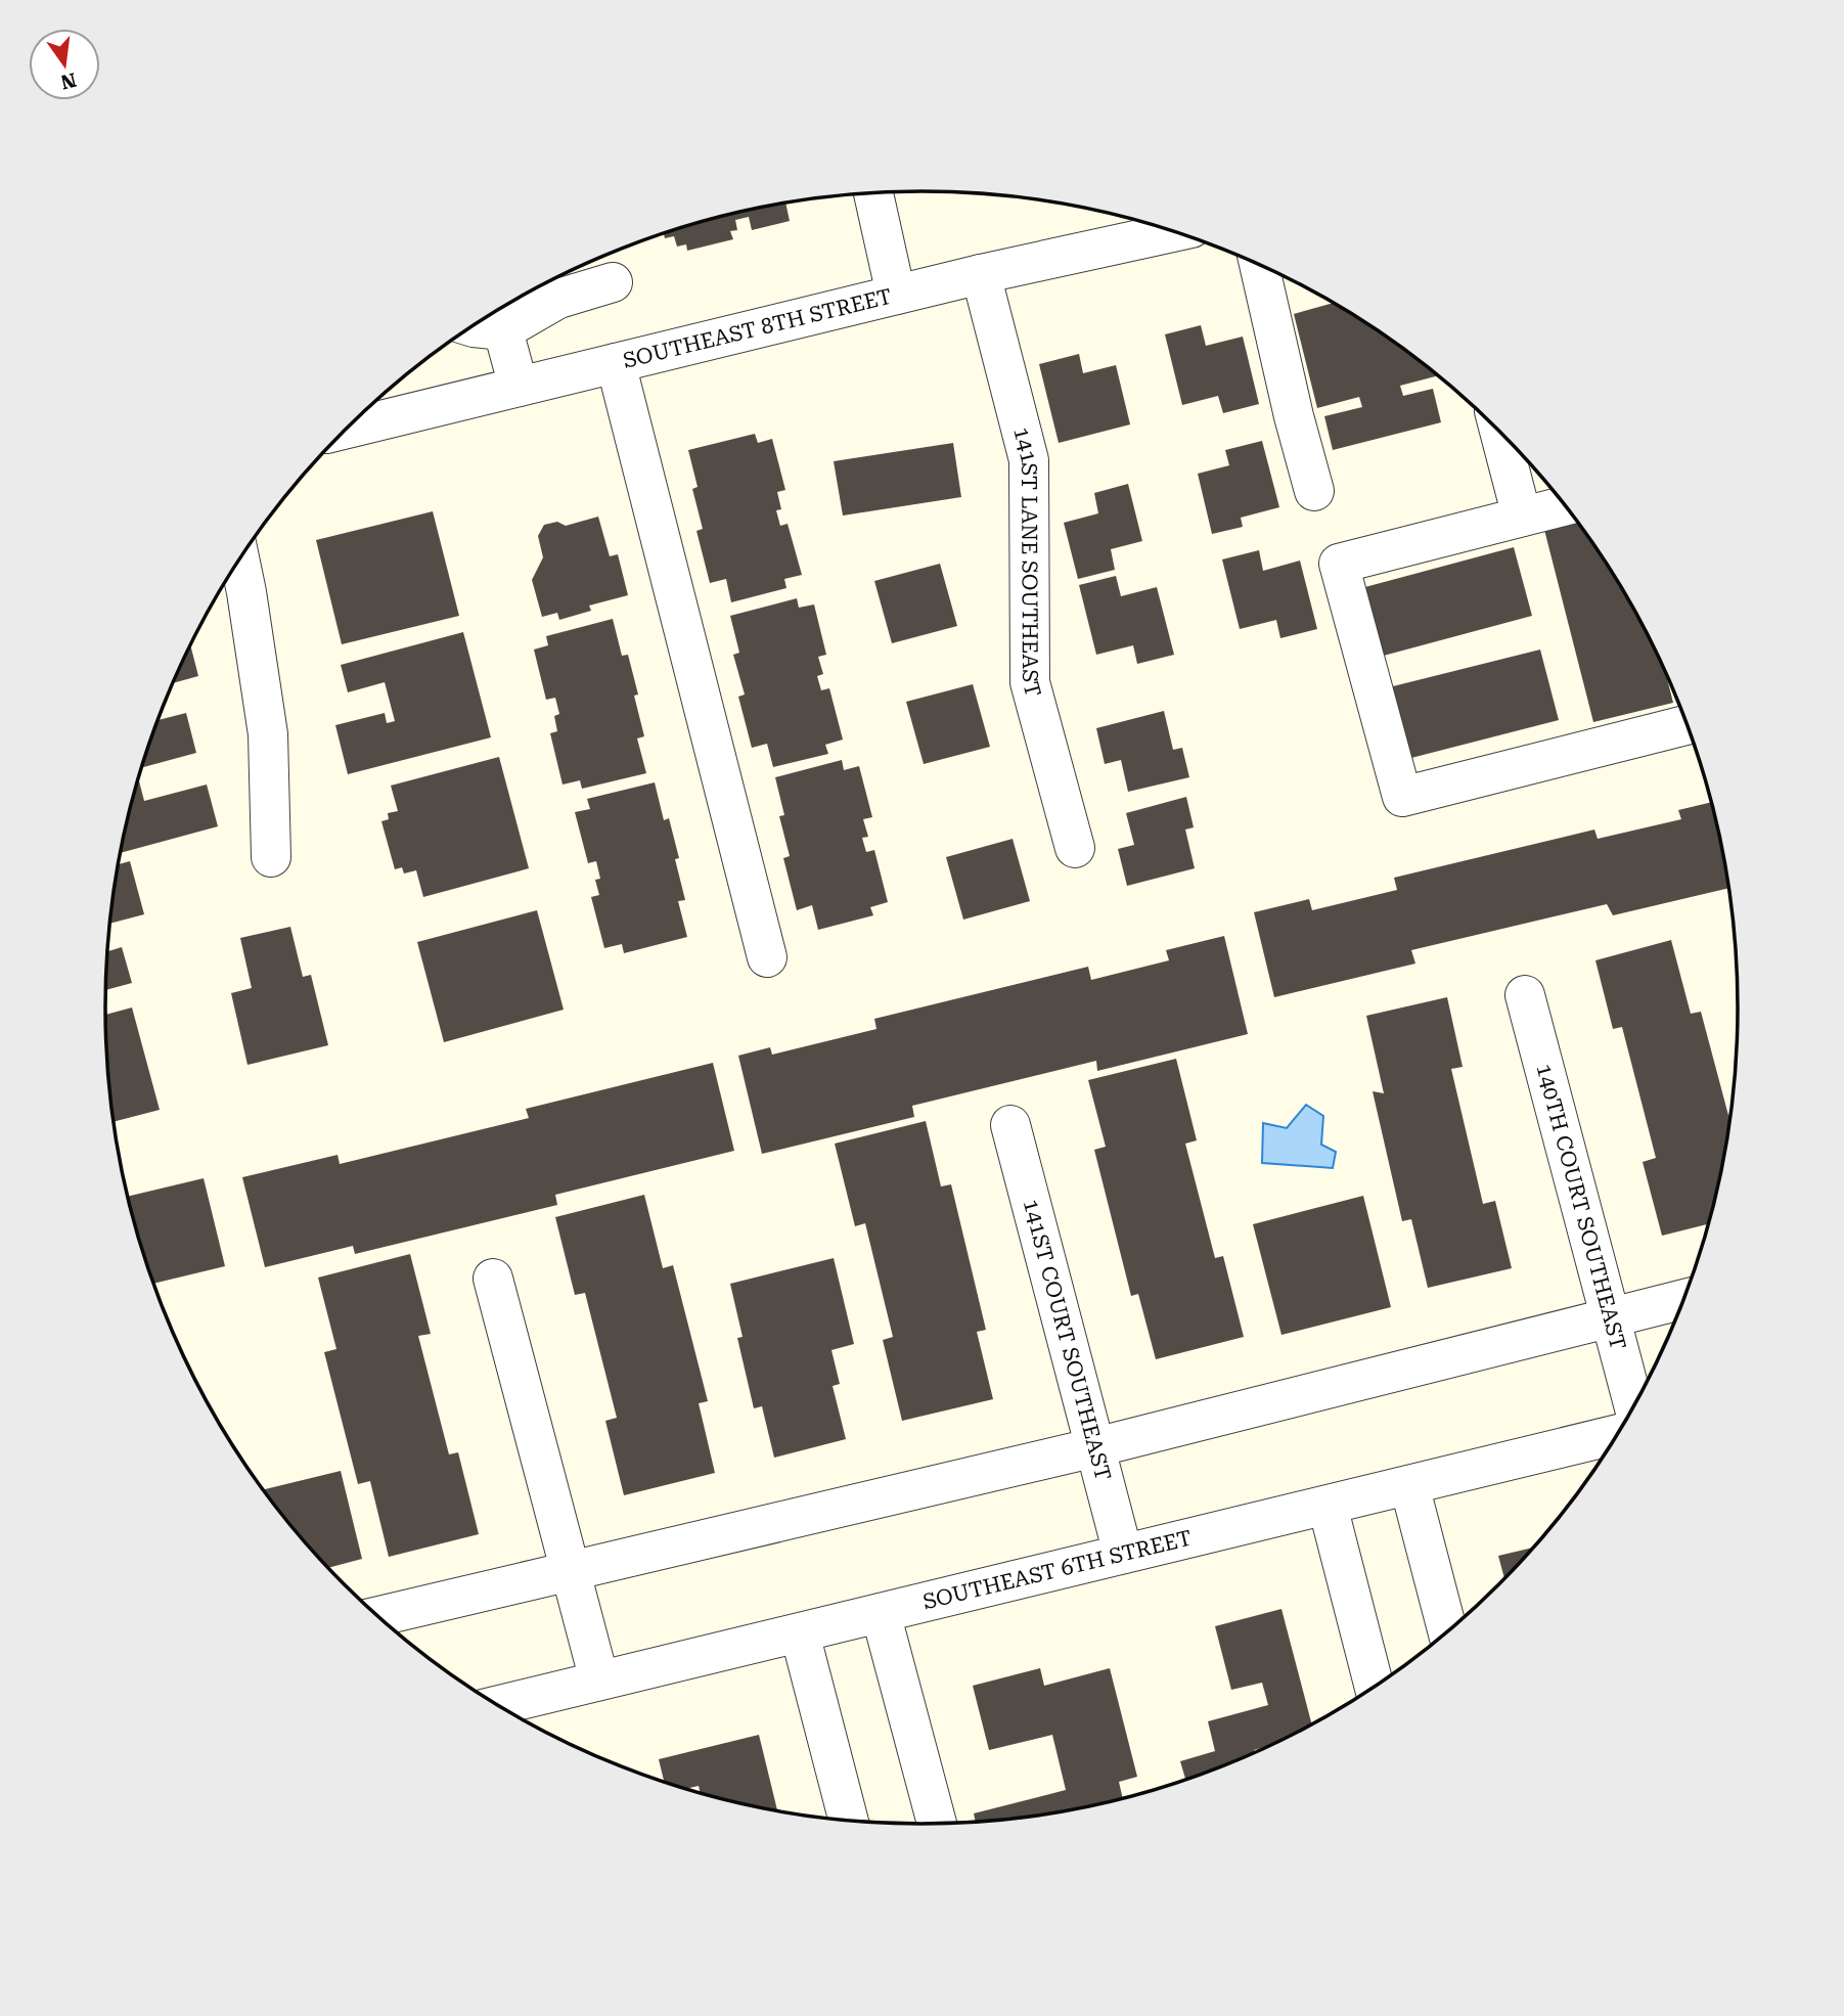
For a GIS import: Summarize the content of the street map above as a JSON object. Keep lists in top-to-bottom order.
{
  "streets": {
    "street": [
      "SOUTHEAST 8TH STREET",
      "141ST LANE SOUTHEAST",
      "140TH COURT SOUTHEAST",
      "141ST COURT SOUTHEAST",
      "SOUTHEAST 6TH STREET"
    ]
  },
  "crossings": [
    ["SOUTHEAST 8TH STREET", "141ST LANE SOUTHEAST"],
    ["141ST COURT SOUTHEAST", "SOUTHEAST 6TH STREET"]
  ],
  "north": "bottom"
}
